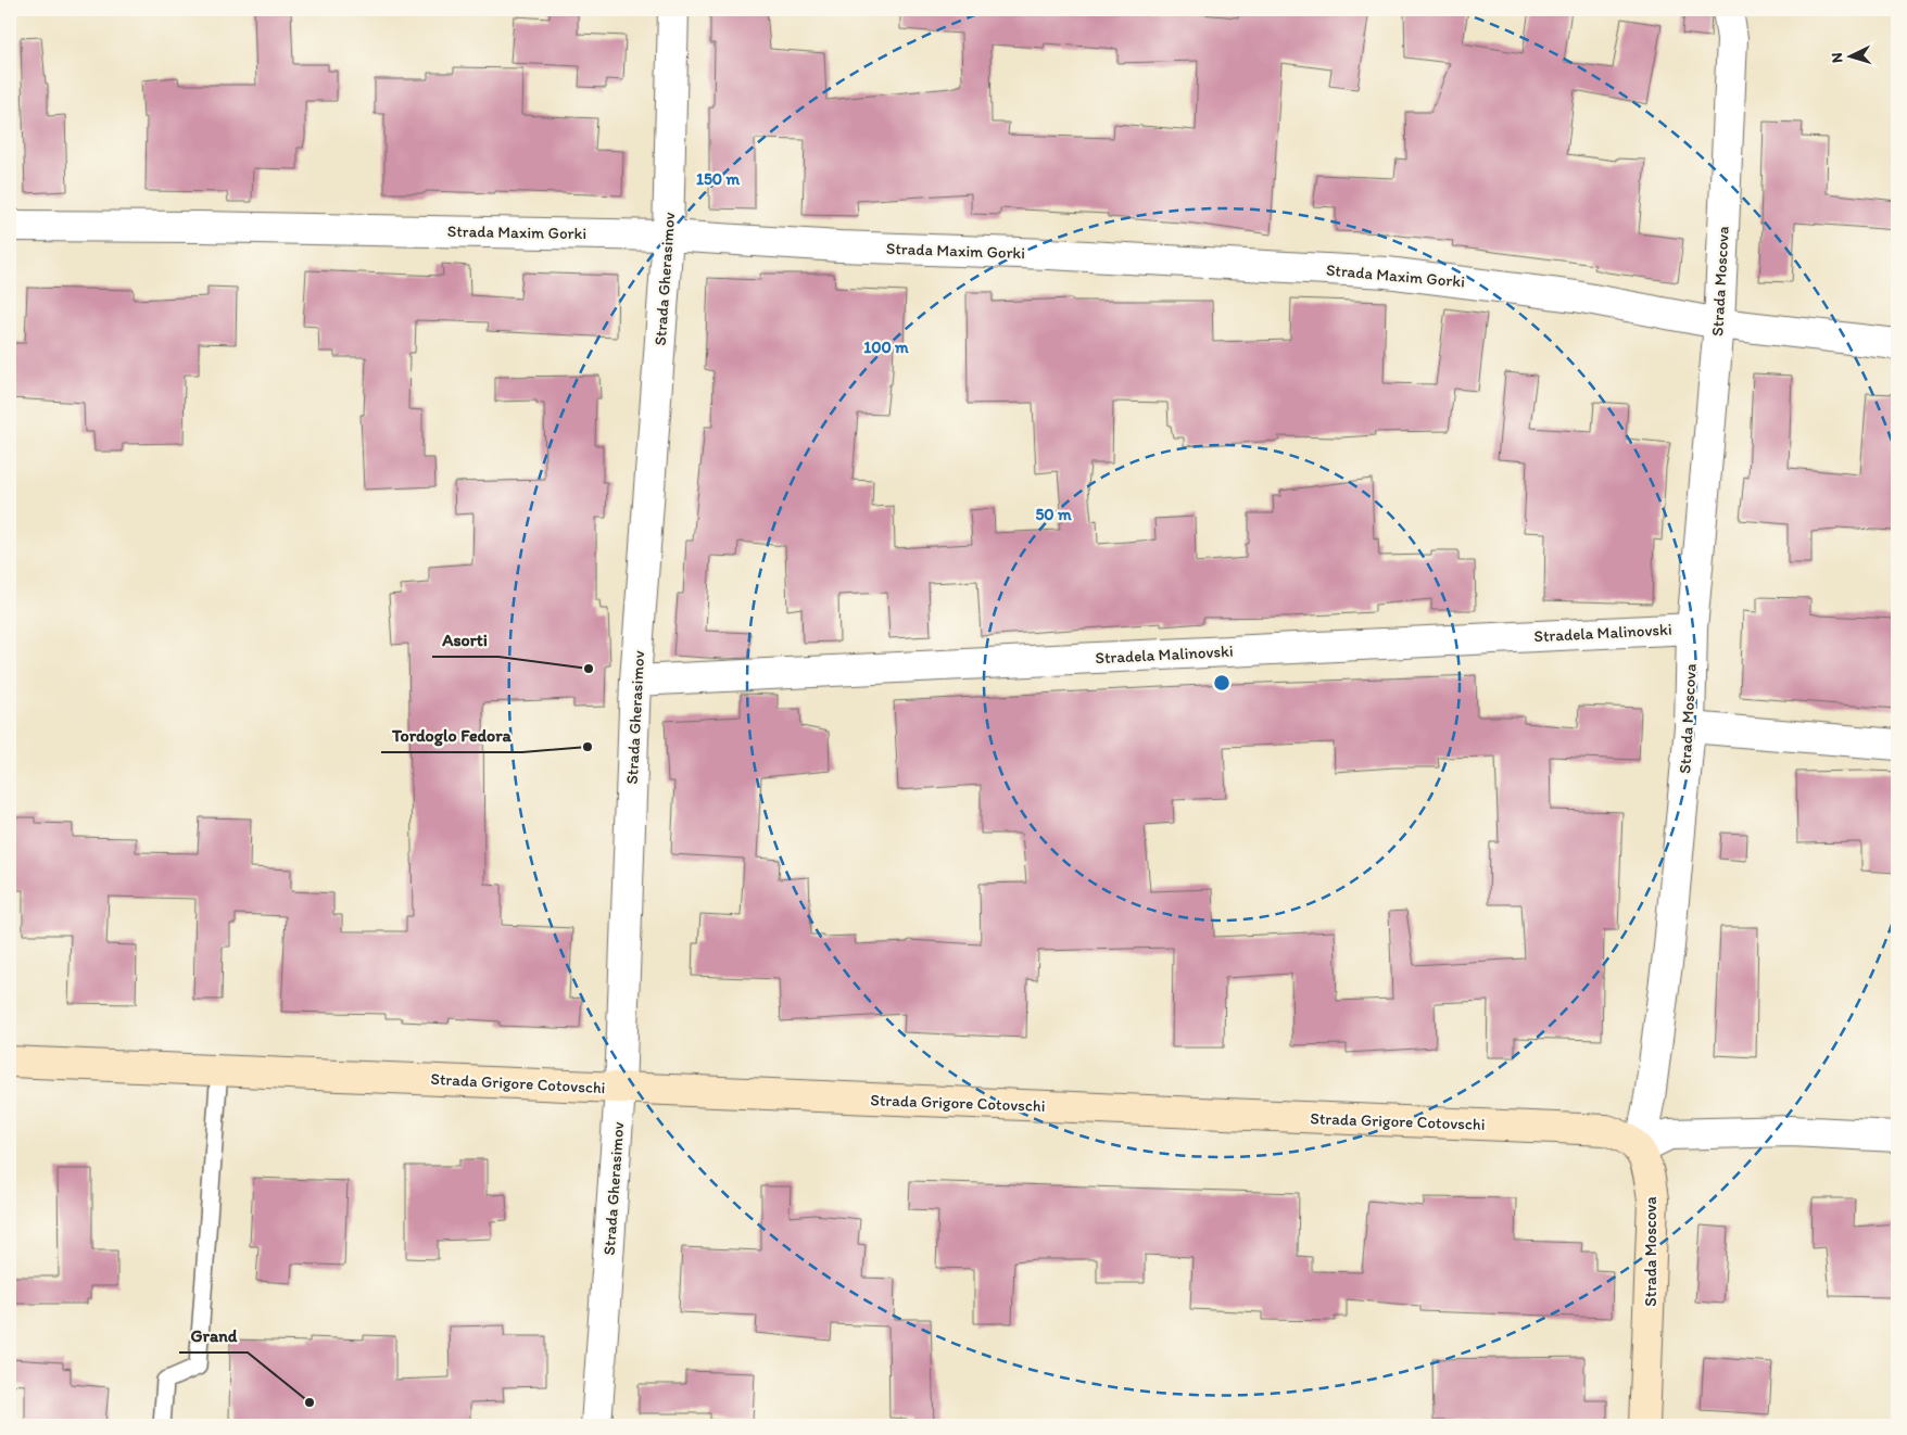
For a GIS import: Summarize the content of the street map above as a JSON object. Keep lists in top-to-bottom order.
{
  "streets": {
    "street": [
      "Strada Maxim Gorki",
      "Strada Gherasimov",
      "Strada Moscova",
      "Stradela Malinovski",
      "Strada Grigore Cotovschi"
    ]
  },
  "crossings": [
    ["Strada Maxim Gorki", "Strada Gherasimov"],
    ["Strada Maxim Gorki", "Strada Moscova"],
    ["Strada Gherasimov", "Stradela Malinovski"],
    ["Strada Gherasimov", "Strada Grigore Cotovschi"],
    ["Strada Moscova", "Stradela Malinovski"],
    ["Strada Moscova", "Strada Grigore Cotovschi"]
  ],
  "places": ["Asorti", "Tordoglo Fedora", "Grand"],
  "north": "left",
  "rings": ["150 m", "100 m", "50 m"]
}
